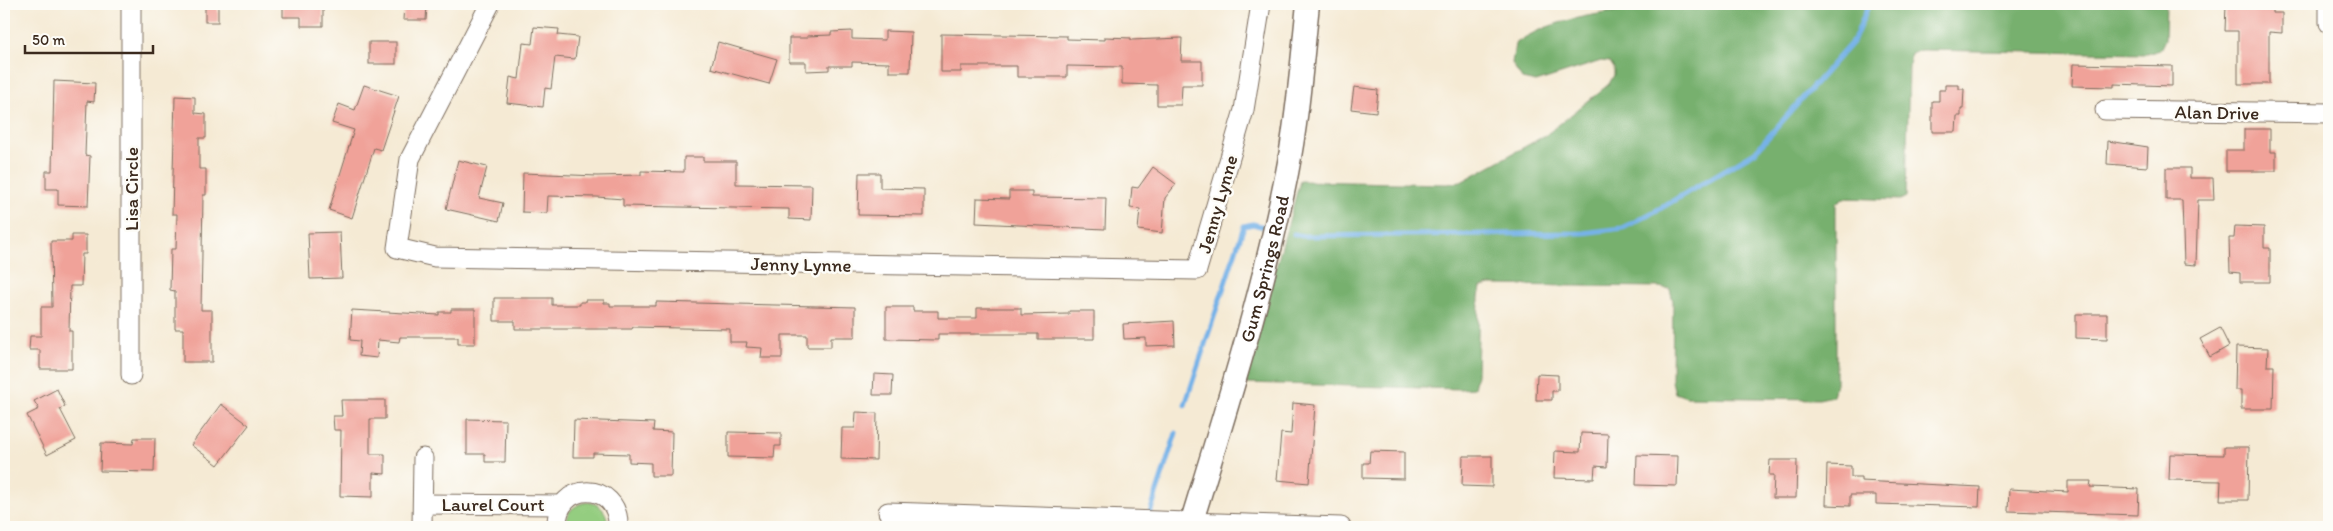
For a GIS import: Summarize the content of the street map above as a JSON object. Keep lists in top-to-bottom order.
{
  "streets": {
    "main road": ["Gum Springs Road"],
    "street": [
      "Alan Drive",
      "Lisa Circle",
      "Jenny Lynne",
      "Laurel Court"
    ]
  },
  "scale_bar": "50 m"
}
